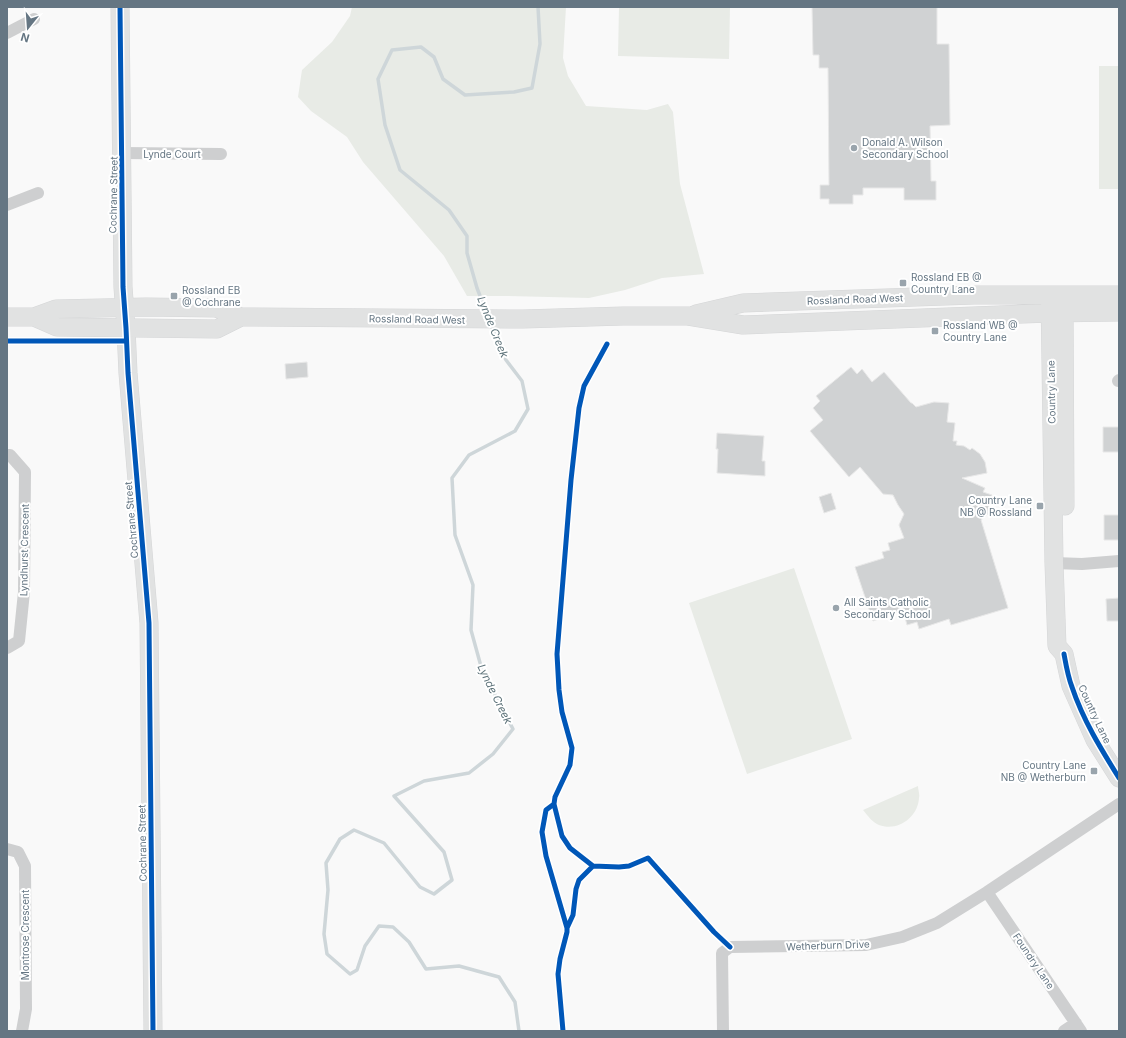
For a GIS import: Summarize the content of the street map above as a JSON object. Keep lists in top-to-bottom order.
{
  "streets": {
    "main road": ["Cochrane Street", "Rossland Road West", "Country Lane"],
    "street": [
      "Lynde Court",
      "Lyndhurst Crescent",
      "Montrose Crescent",
      "Wetherburn Drive",
      "Foundry Lane"
    ]
  },
  "crossings": [
    ["Lynde Court", "Cochrane Street"],
    ["Cochrane Street", "Rossland Road West"],
    ["Rossland Road West", "Country Lane"],
    ["Wetherburn Drive", "Foundry Lane"]
  ],
  "water": ["Lynde Creek"],
  "places": {
    "other": ["Donald A. Wilson Secondary School", "All Saints Catholic Secondary School"],
    "transit": [
      "Rossland EB @ Country Lane",
      "Rossland EB @ Cochrane",
      "Rossland WB @ Country Lane",
      "Country Lane NB @ Rossland",
      "Country Lane NB @ Wetherburn"
    ]
  },
  "north": "bottom"
}
